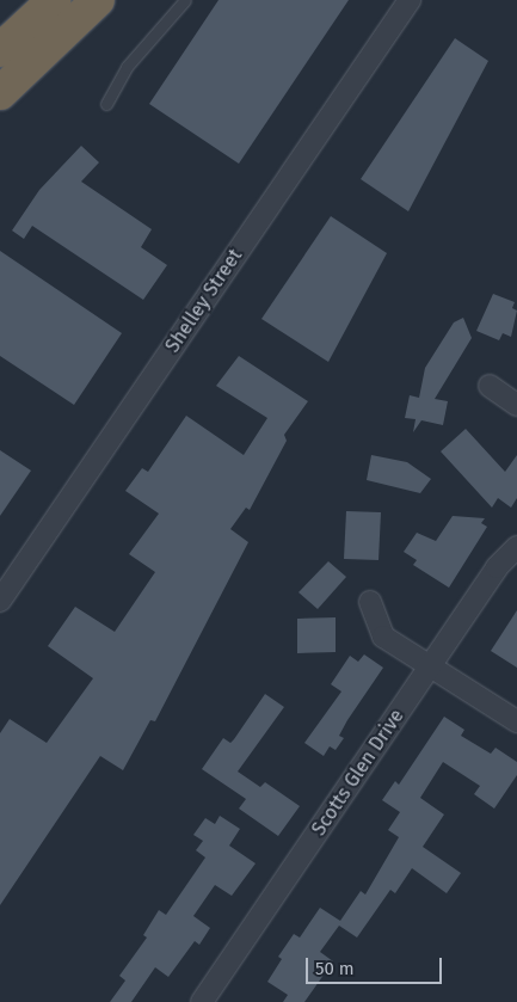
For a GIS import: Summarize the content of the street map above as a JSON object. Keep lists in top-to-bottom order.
{
  "streets": {
    "street": ["Shelley Street", "Scotts Glen Drive"]
  },
  "scale_bar": "50 m"
}
